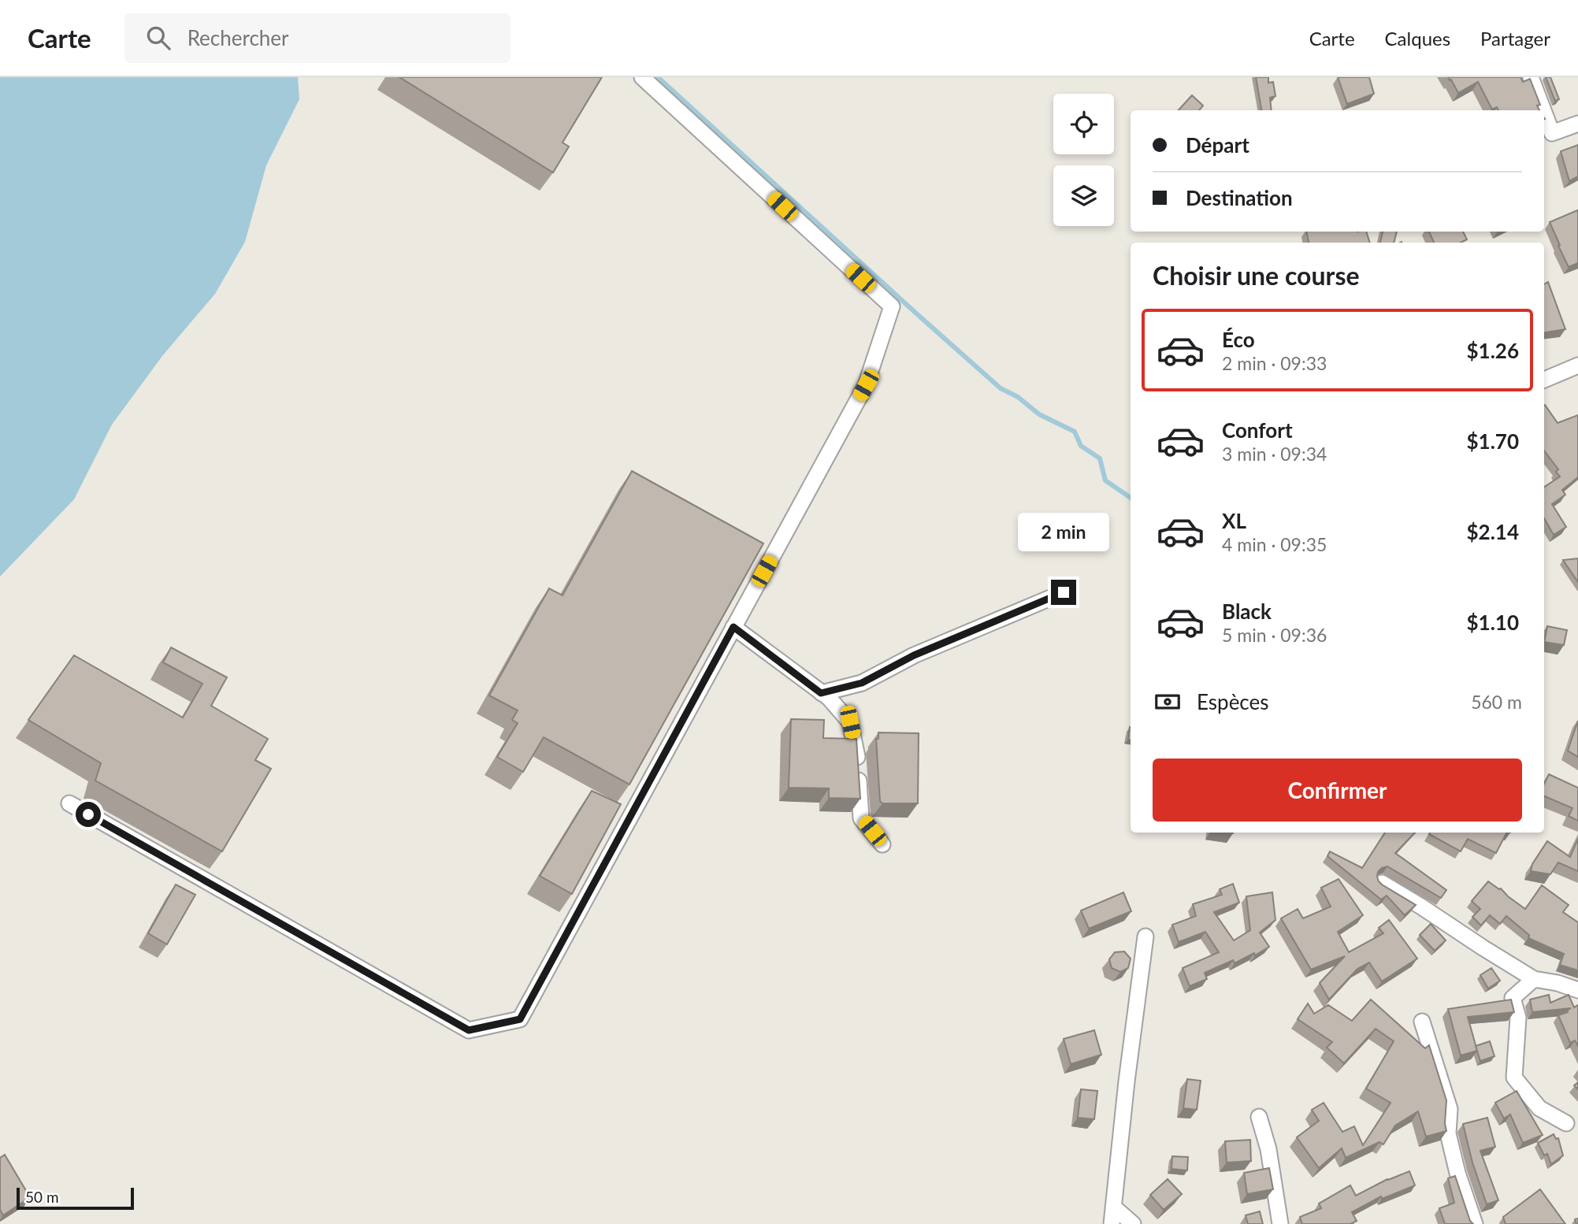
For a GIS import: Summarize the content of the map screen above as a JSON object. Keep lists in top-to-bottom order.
{
  "scale_bar": "50 m",
  "page": {
    "header": "Carte",
    "search": "Rechercher",
    "nav": ["Carte", "Calques", "Partager"],
    "banner": ["Départ", "Destination"],
    "heading": "Choisir une course",
    "list": [
      {
        "name": "Éco",
        "note": "2 min · 09:33",
        "value": "$1.26"
      },
      {
        "name": "Confort",
        "note": "3 min · 09:34",
        "value": "$1.70"
      },
      {
        "name": "XL",
        "note": "4 min · 09:35",
        "value": "$2.14"
      },
      {
        "name": "Black",
        "note": "5 min · 09:36",
        "value": "$1.10"
      }
    ],
    "bubble": "2 min",
    "pay": ["Espèces", "560 m"],
    "buttons": "Confirmer",
    "scale": "50 m"
  }
}
